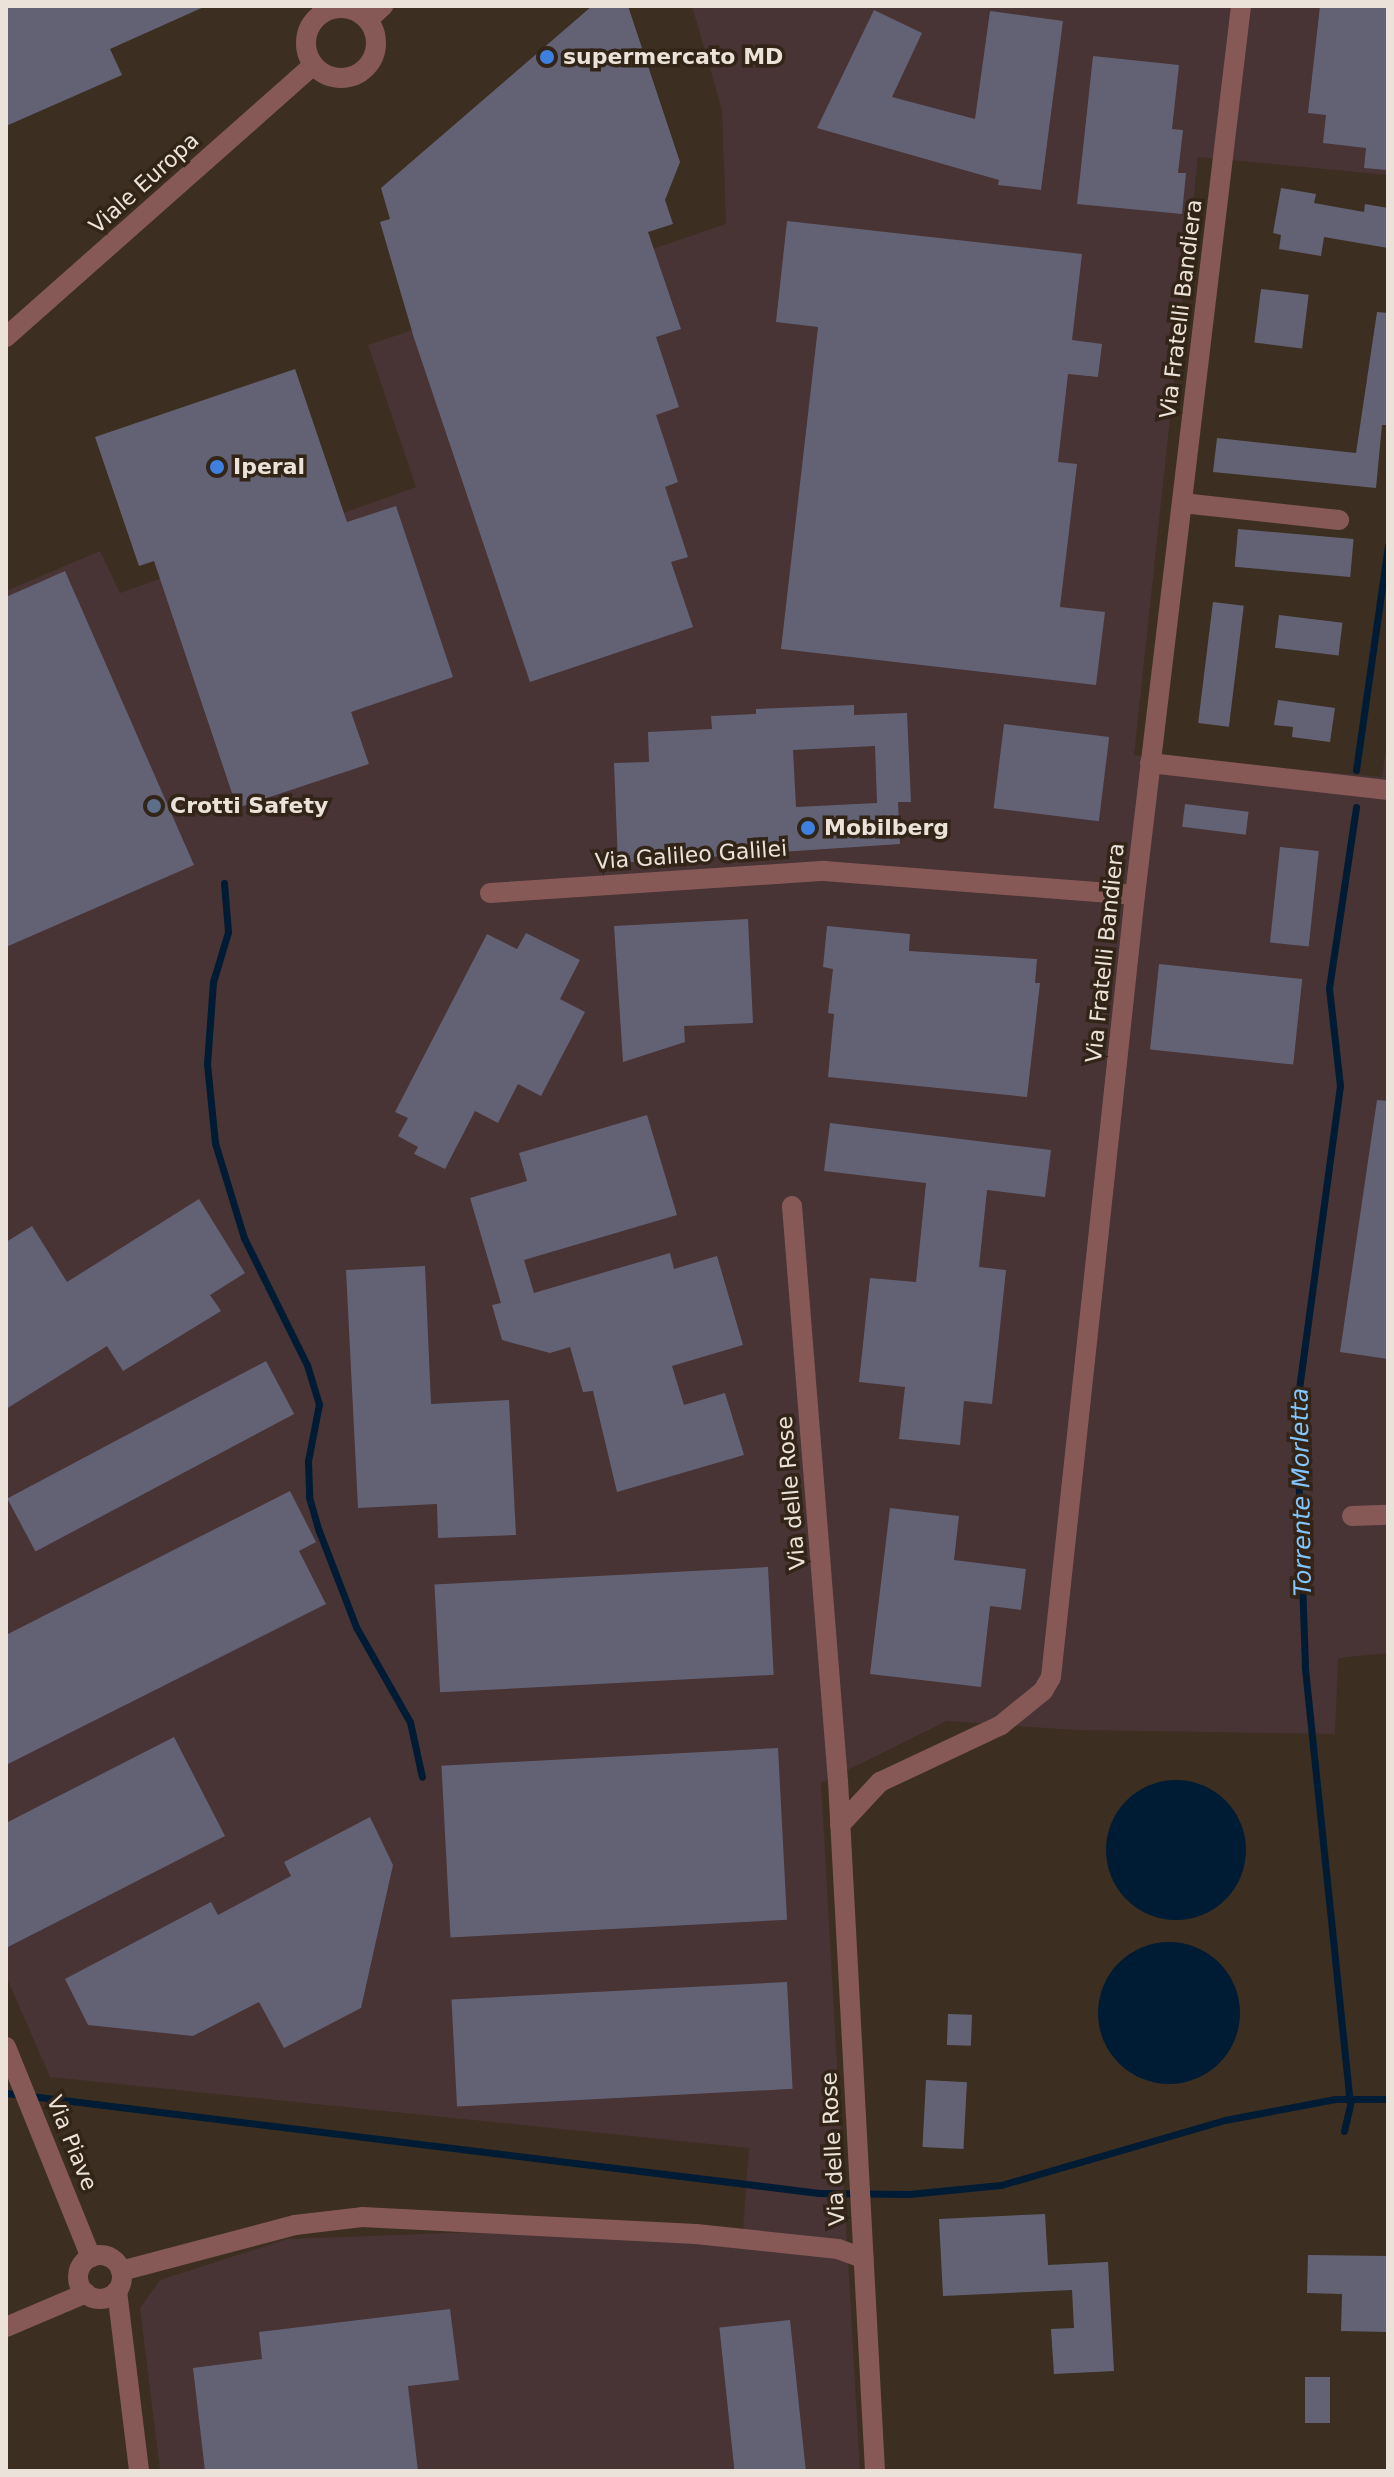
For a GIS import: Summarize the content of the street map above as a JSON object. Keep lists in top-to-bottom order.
{
  "streets": {
    "street": [
      "Viale Europa",
      "Via Fratelli Bandiera",
      "Via Galileo Galilei",
      "Via delle Rose",
      "Via Piave"
    ]
  },
  "crossings": [
    ["Via Fratelli Bandiera", "Via Galileo Galilei"],
    ["Via Fratelli Bandiera", "Via delle Rose"]
  ],
  "water": ["Torrente Morletta"],
  "places": [
    "supermercato MD",
    "Iperal",
    "Crotti Safety",
    "Mobilberg"
  ]
}
